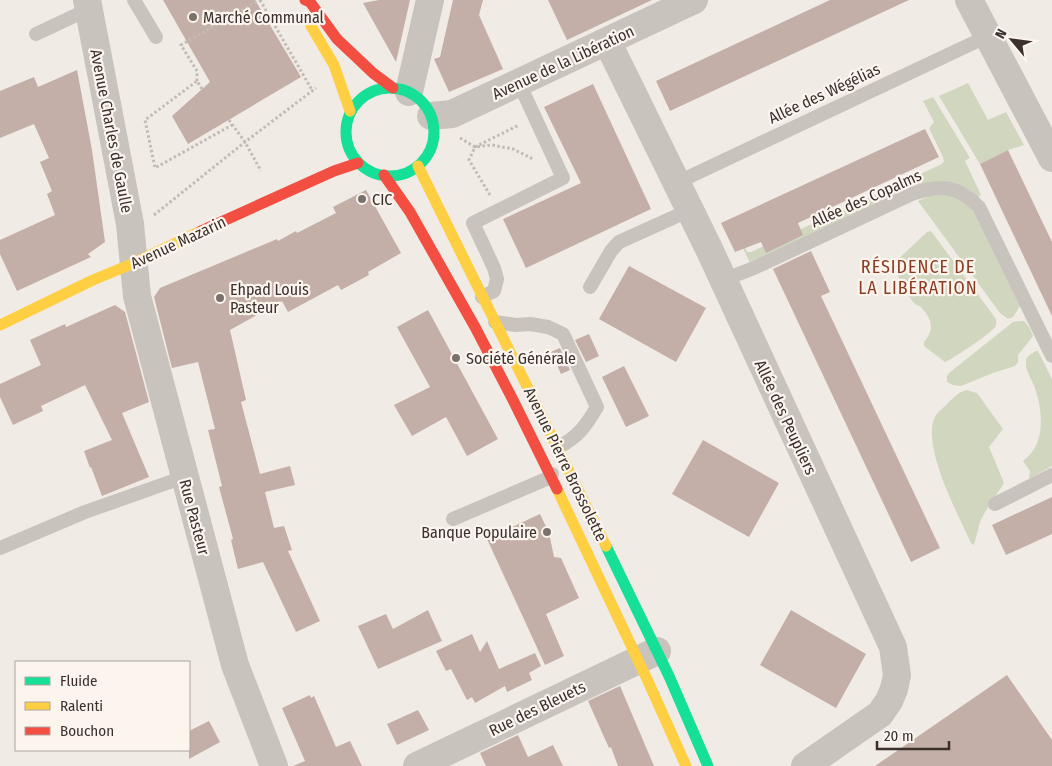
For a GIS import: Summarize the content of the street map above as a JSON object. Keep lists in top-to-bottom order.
{
  "streets": {
    "main road": ["Avenue Mazarin", "Avenue Pierre Brossolette"],
    "street": [
      "Avenue de la Libération",
      "Avenue Charles de Gaulle",
      "Allée des Peupliers",
      "Rue Pasteur",
      "Rue des Bleuets"
    ],
    "lane": ["Allée des Wégélias", "Allée des Copalms"]
  },
  "crossings": [
    ["Avenue de la Libération", "Avenue Mazarin"],
    ["Avenue de la Libération", "Allée des Peupliers"],
    ["Avenue de la Libération", "Avenue Pierre Brossolette"],
    ["Allée des Wégélias", "Allée des Peupliers"],
    ["Avenue Charles de Gaulle", "Avenue Mazarin"],
    ["Avenue Charles de Gaulle", "Rue Pasteur"],
    ["Allée des Copalms", "Allée des Peupliers"],
    ["Avenue Mazarin", "Avenue Pierre Brossolette"],
    ["Avenue Mazarin", "Rue Pasteur"],
    ["Avenue Pierre Brossolette", "Rue des Bleuets"]
  ],
  "districts": ["RÉSIDENCE DE LA LIBÉRATION"],
  "places": [
    "Marché Communal",
    "CIC",
    "Ehpad Louis Pasteur",
    "Société Générale",
    "Banque Populaire"
  ],
  "legend": ["Fluide", "Ralenti", "Bouchon"],
  "scale_bar": "20 m",
  "north": "top left"
}
